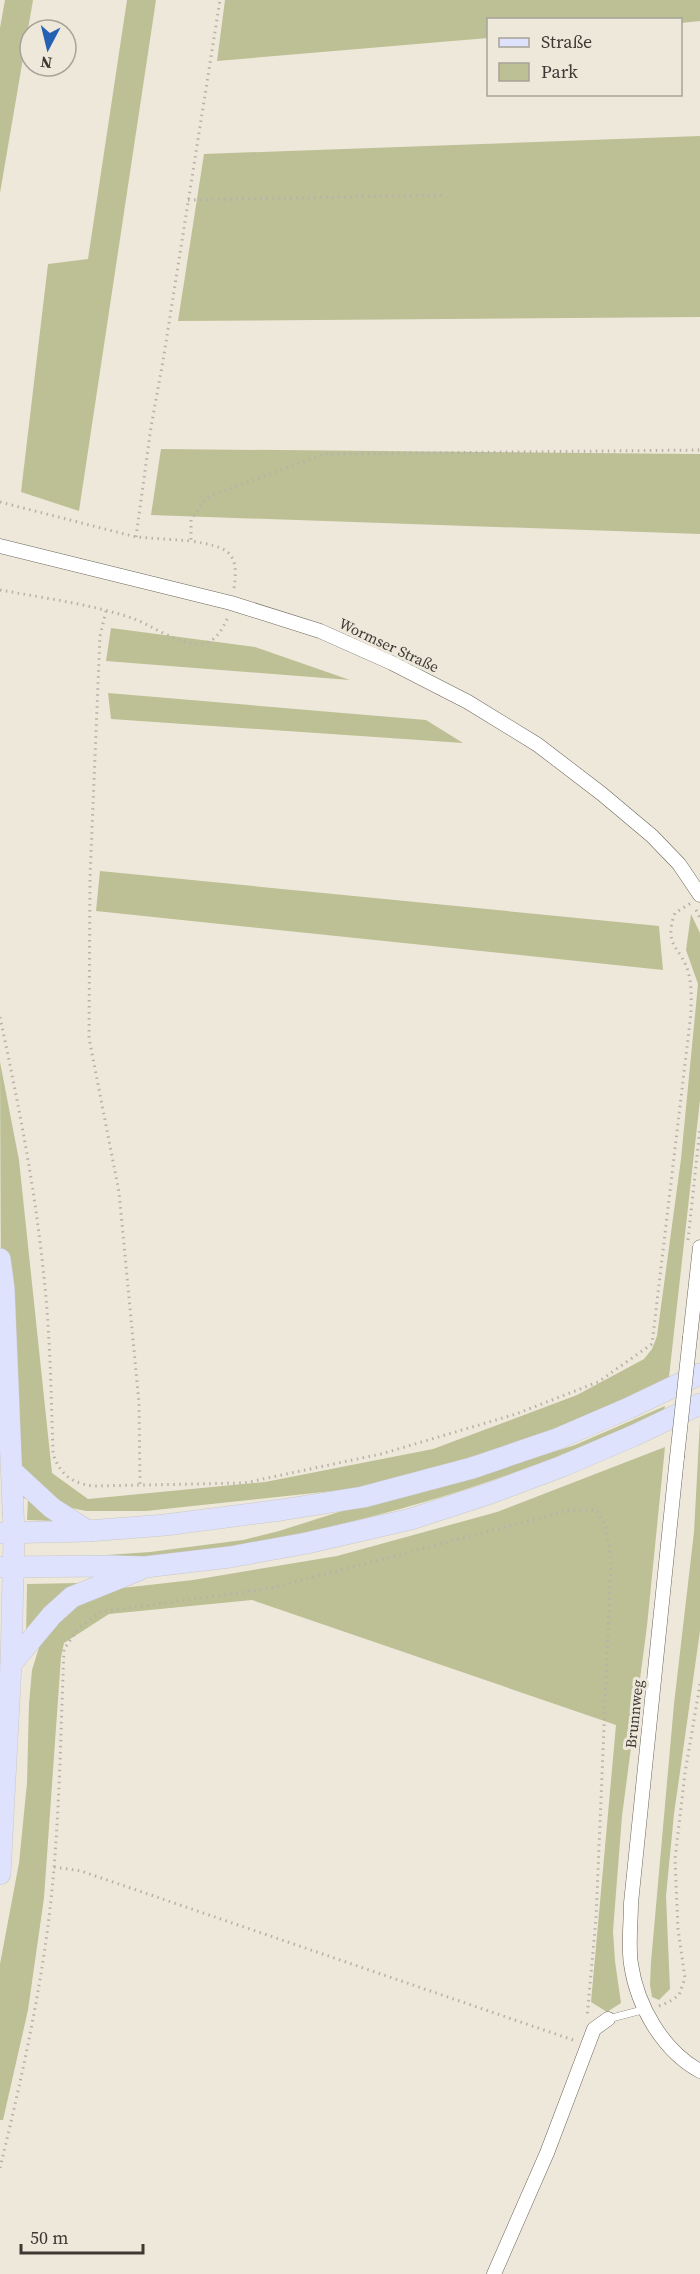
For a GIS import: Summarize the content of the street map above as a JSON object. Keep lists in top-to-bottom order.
{
  "streets": {
    "street": ["Wormser Straße", "Brunnweg"]
  },
  "legend": ["Straße", "Park"],
  "scale_bar": "50 m",
  "north": "bottom"
}
